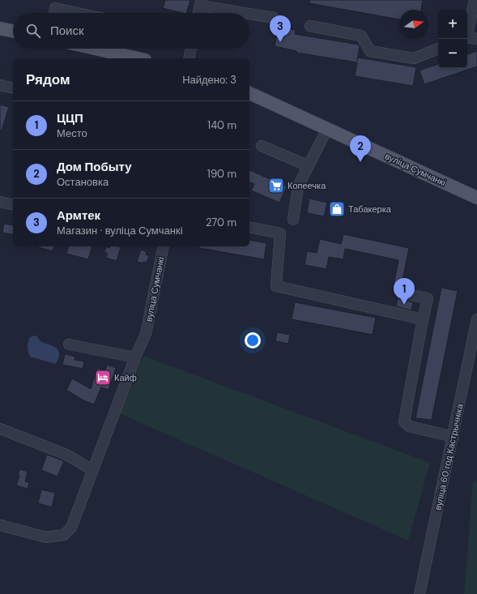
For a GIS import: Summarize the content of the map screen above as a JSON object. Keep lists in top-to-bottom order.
{
  "streets": {
    "main road": ["вуліца Сумчанкі"],
    "street": ["вуліца 60 год Кастрычніка"]
  },
  "places": {
    "supermarket": ["Копеечка"],
    "shop": ["Табакерка"],
    "hotel": ["Кайф"]
  },
  "north": "right",
  "page": {
    "map_buttons": ["+", "−"],
    "search": "Поиск",
    "pins": ["3", "2", "1"],
    "heading": ["Рядом", "Найдено: 3"],
    "list": [
      {
        "mark": "1",
        "name": "ЦЦП",
        "note": "Место",
        "value": "140 m"
      },
      {
        "mark": "2",
        "name": "Дом Побыту",
        "note": "Остановка",
        "value": "190 m"
      },
      {
        "mark": "3",
        "name": "Армтек",
        "note": "Магазин · вуліца Сумчанкі",
        "value": "270 m"
      }
    ]
  }
}
